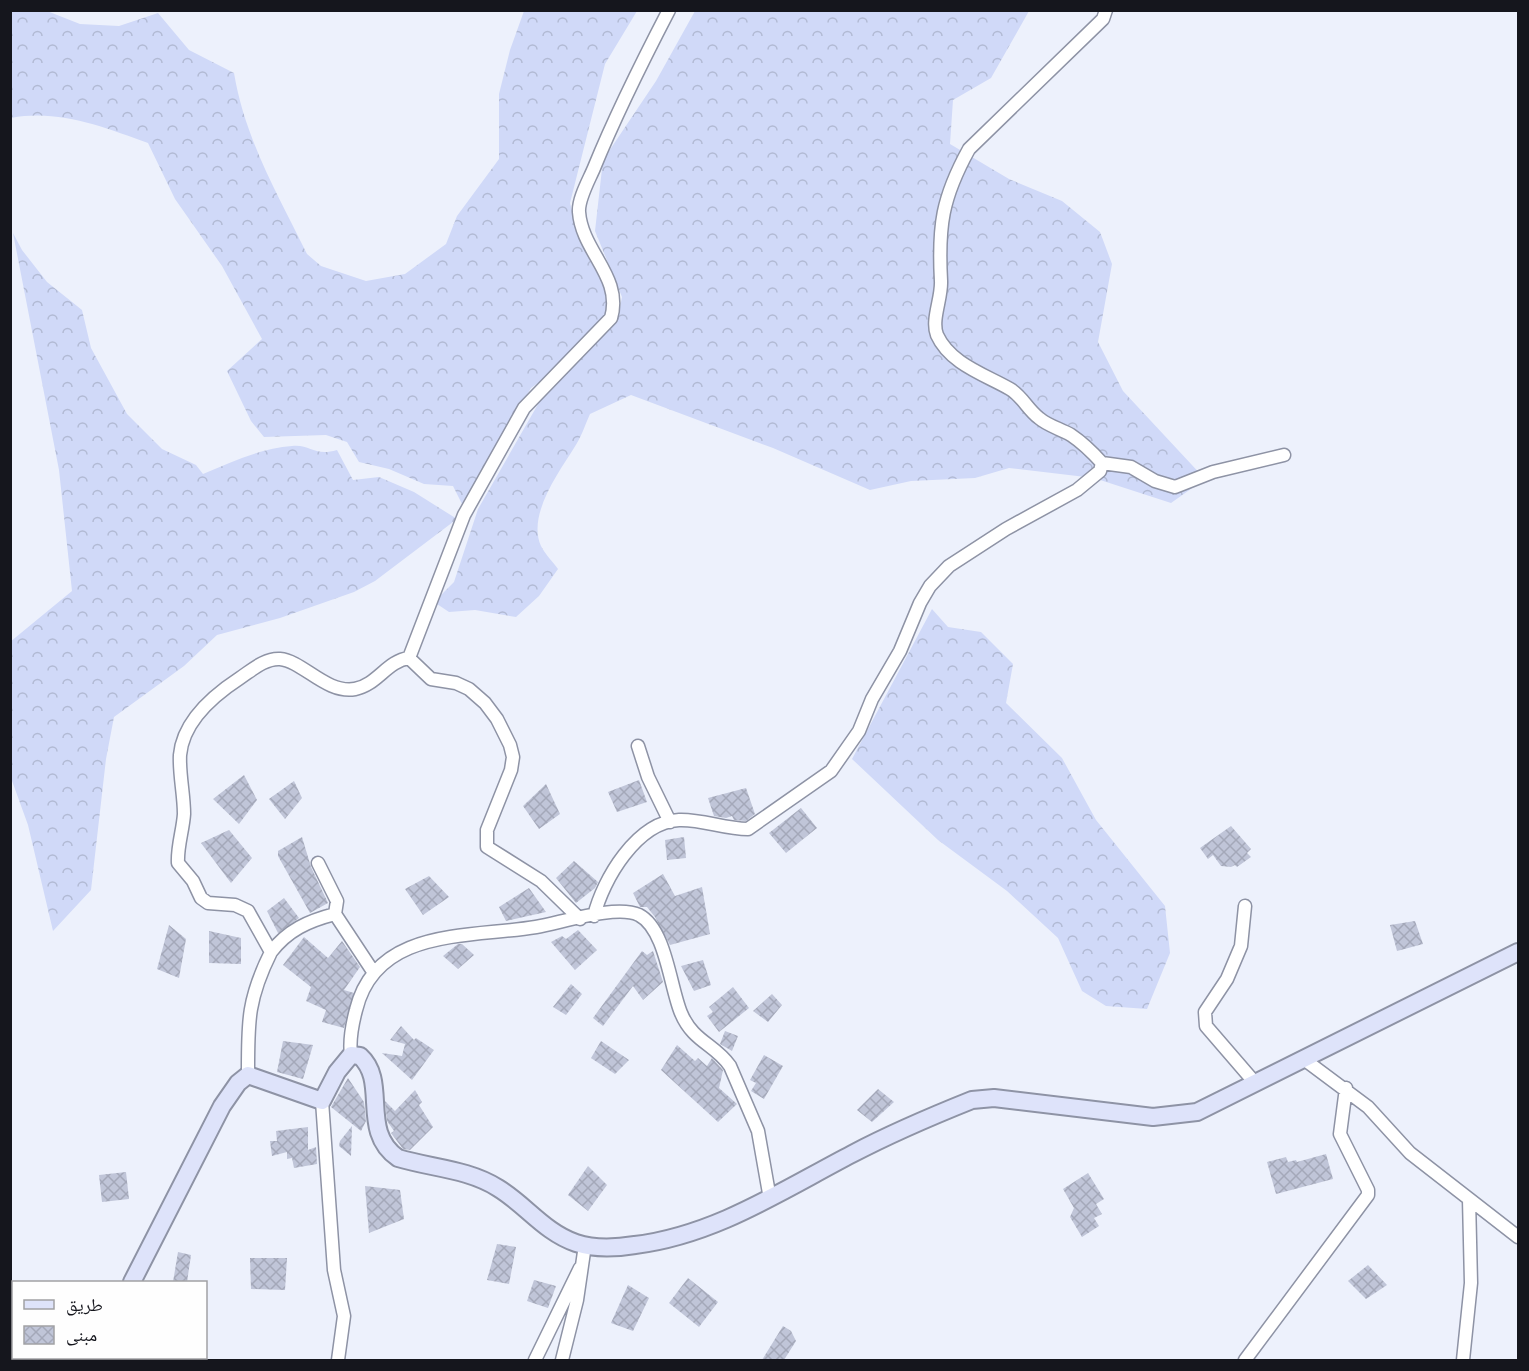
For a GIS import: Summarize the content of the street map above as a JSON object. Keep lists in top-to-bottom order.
{
  "legend": ["طريق", "مبنى"]
}
